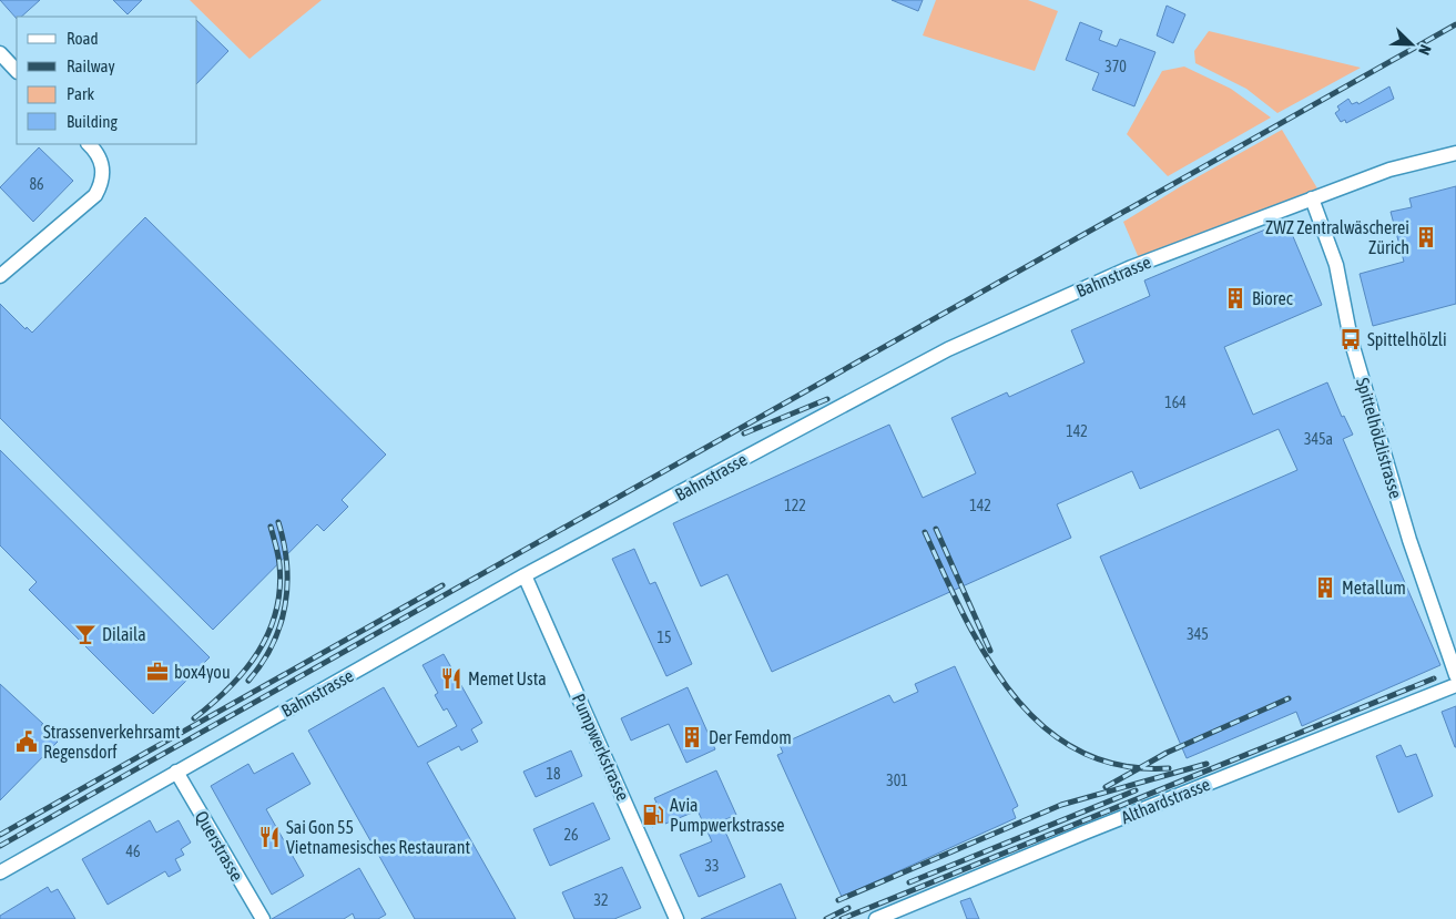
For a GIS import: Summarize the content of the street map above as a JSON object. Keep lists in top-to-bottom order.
{
  "streets": {
    "street": [
      "Bahnstrasse",
      "Spittelhölzlistrasse",
      "Pumpwerkstrasse",
      "Althardstrasse",
      "Querstrasse"
    ]
  },
  "crossings": [
    ["Bahnstrasse", "Spittelhölzlistrasse"],
    ["Bahnstrasse", "Pumpwerkstrasse"],
    ["Bahnstrasse", "Querstrasse"]
  ],
  "places": {
    "building": [
      "ZWZ Zentralwäscherei Zürich",
      "Biorec",
      "Metallum",
      "Der Femdom"
    ],
    "bus stop": ["Spittelhölzli"],
    "bar": ["Dilaila"],
    "office": ["box4you"],
    "restaurant": ["Memet Usta", "Sai Gon 55 Vietnamesisches Restaurant"],
    "public building": ["Strassenverkehrsamt Regensdorf"],
    "fuel station": ["Avia Pumpwerkstrasse"]
  },
  "house_numbers": [
    "370",
    "86",
    "164",
    "142",
    "345a",
    "122",
    "142",
    "345",
    "15",
    "18",
    "301",
    "26",
    "46",
    "33",
    "32"
  ],
  "legend": [
    "Road",
    "Railway",
    "Park",
    "Building"
  ],
  "north": "bottom right"
}
